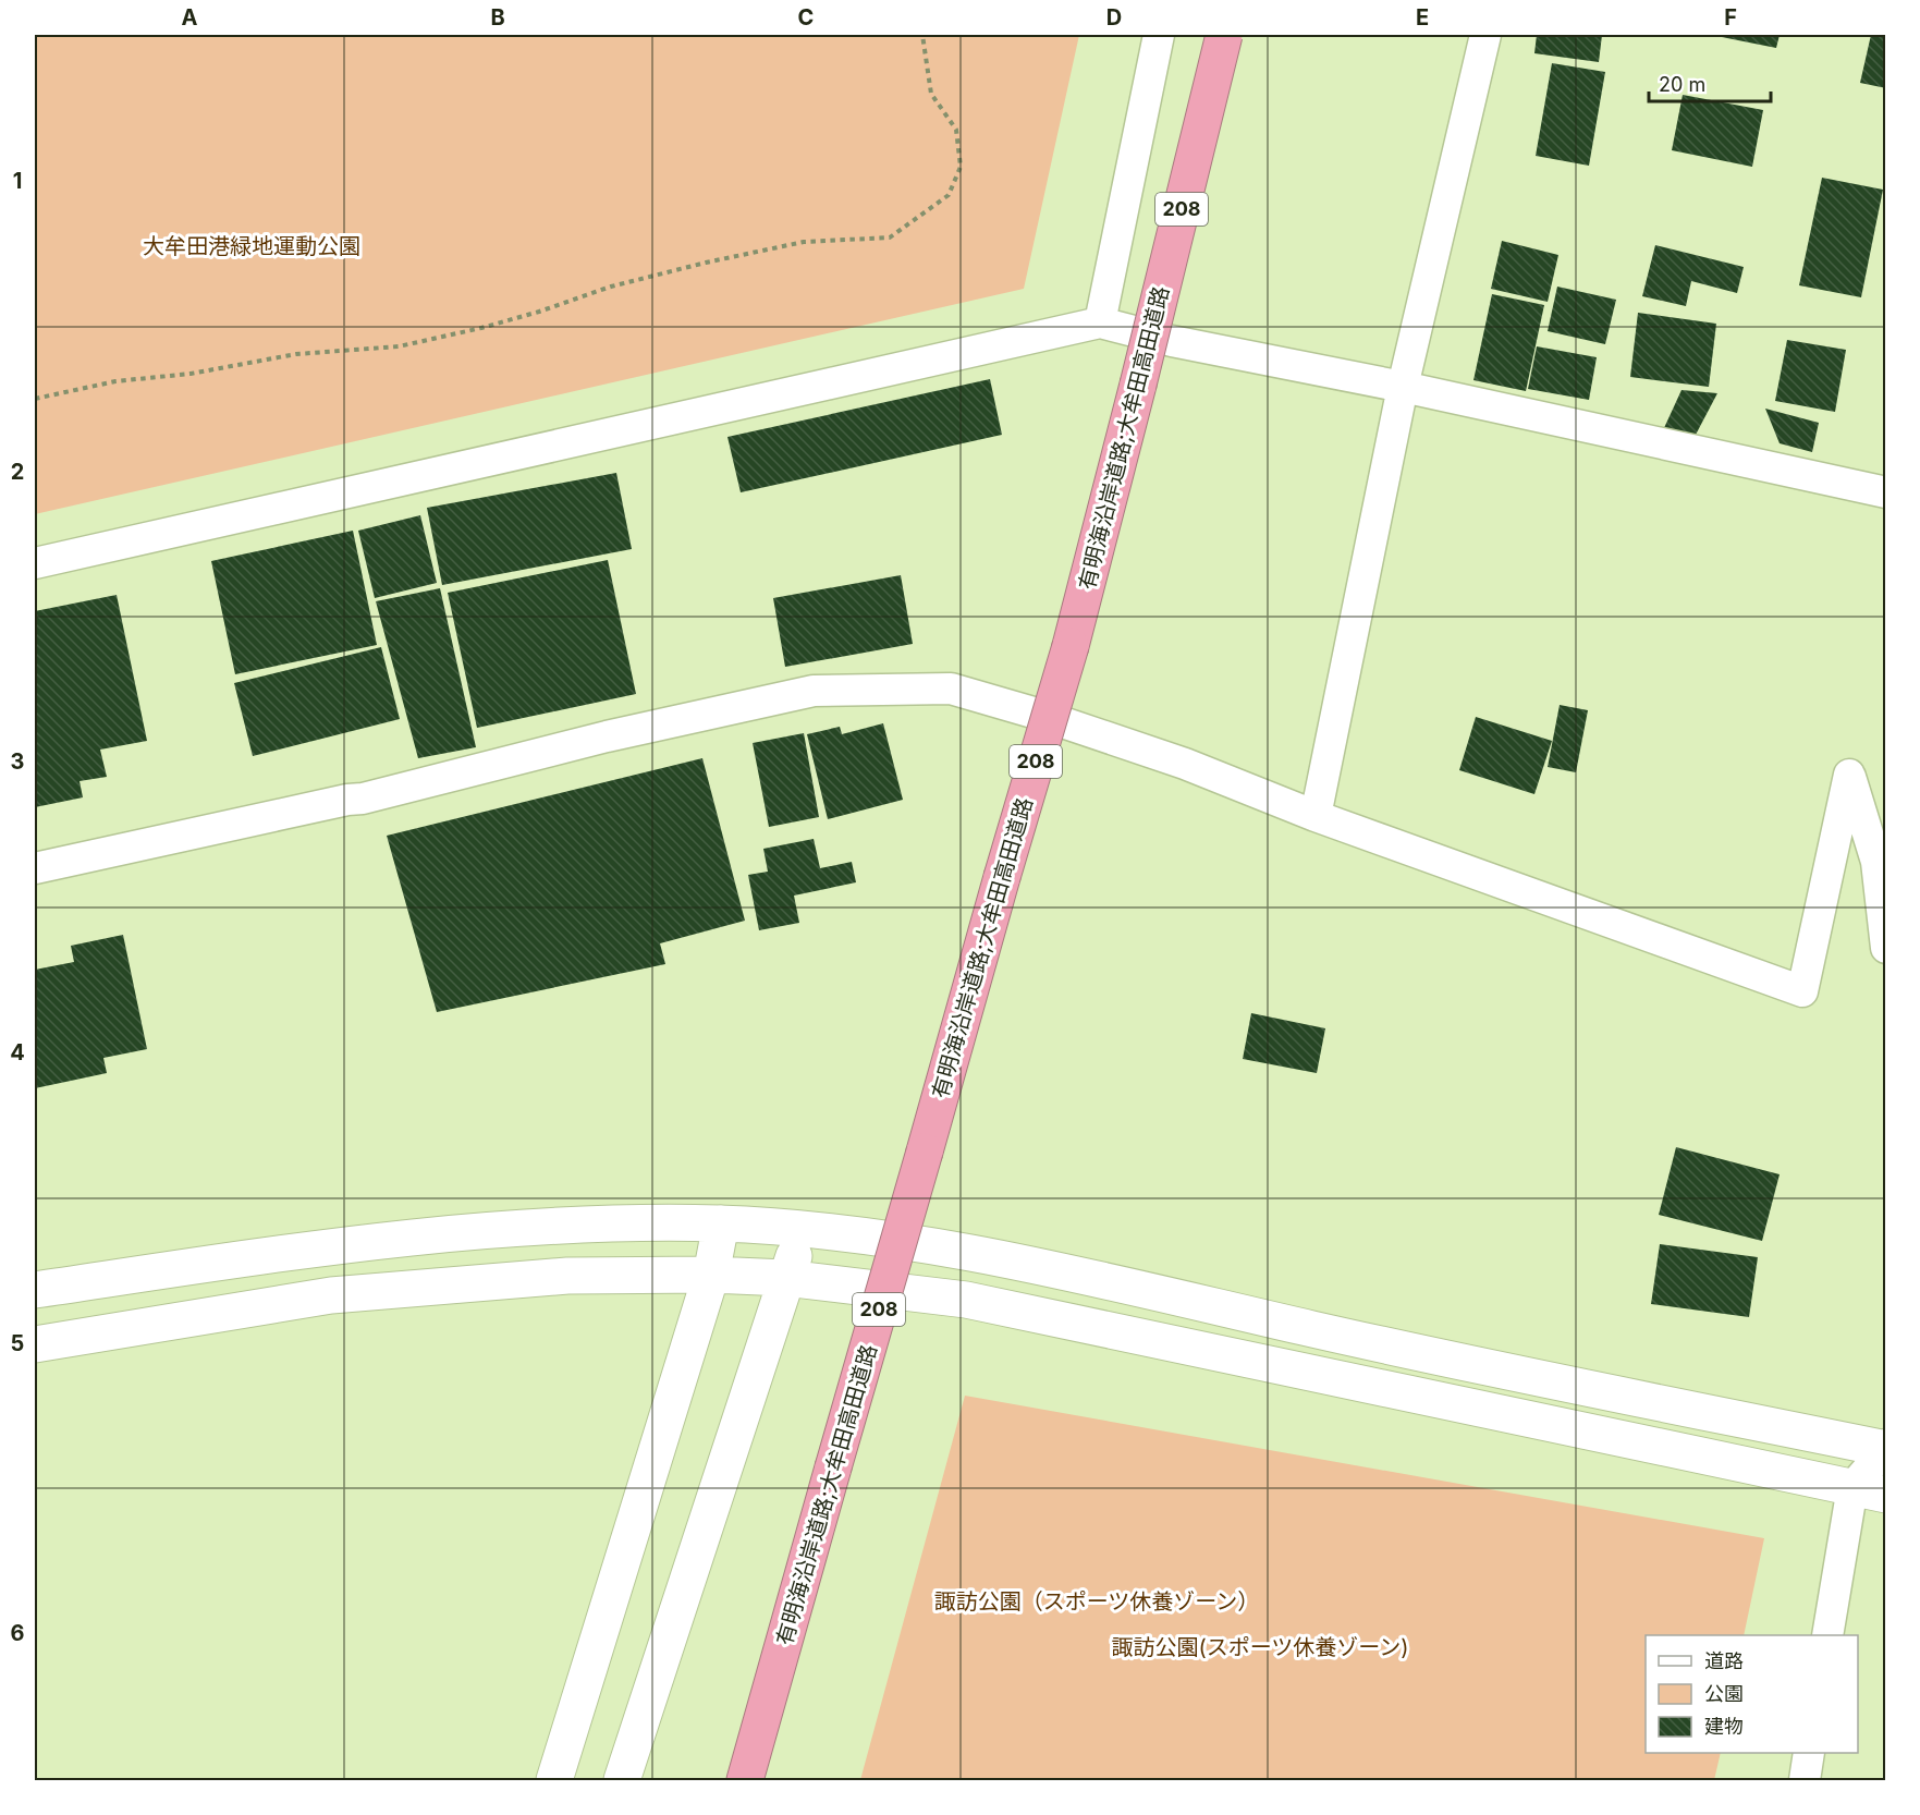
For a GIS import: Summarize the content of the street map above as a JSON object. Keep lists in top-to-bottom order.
{
  "streets": {
    "highway": ["208", "有明海沿岸道路;大牟田高田道路"]
  },
  "parks": ["大牟田港緑地運動公園", "諏訪公園（スポーツ休養ゾーン）", "諏訪公園(スポーツ休養ゾーン)"],
  "legend": ["道路", "公園", "建物"],
  "scale_bar": "20 m",
  "grid": {
    "columns": [
      "A",
      "B",
      "C",
      "D",
      "E",
      "F"
    ],
    "rows": [
      "1",
      "2",
      "3",
      "4",
      "5",
      "6"
    ]
  }
}
